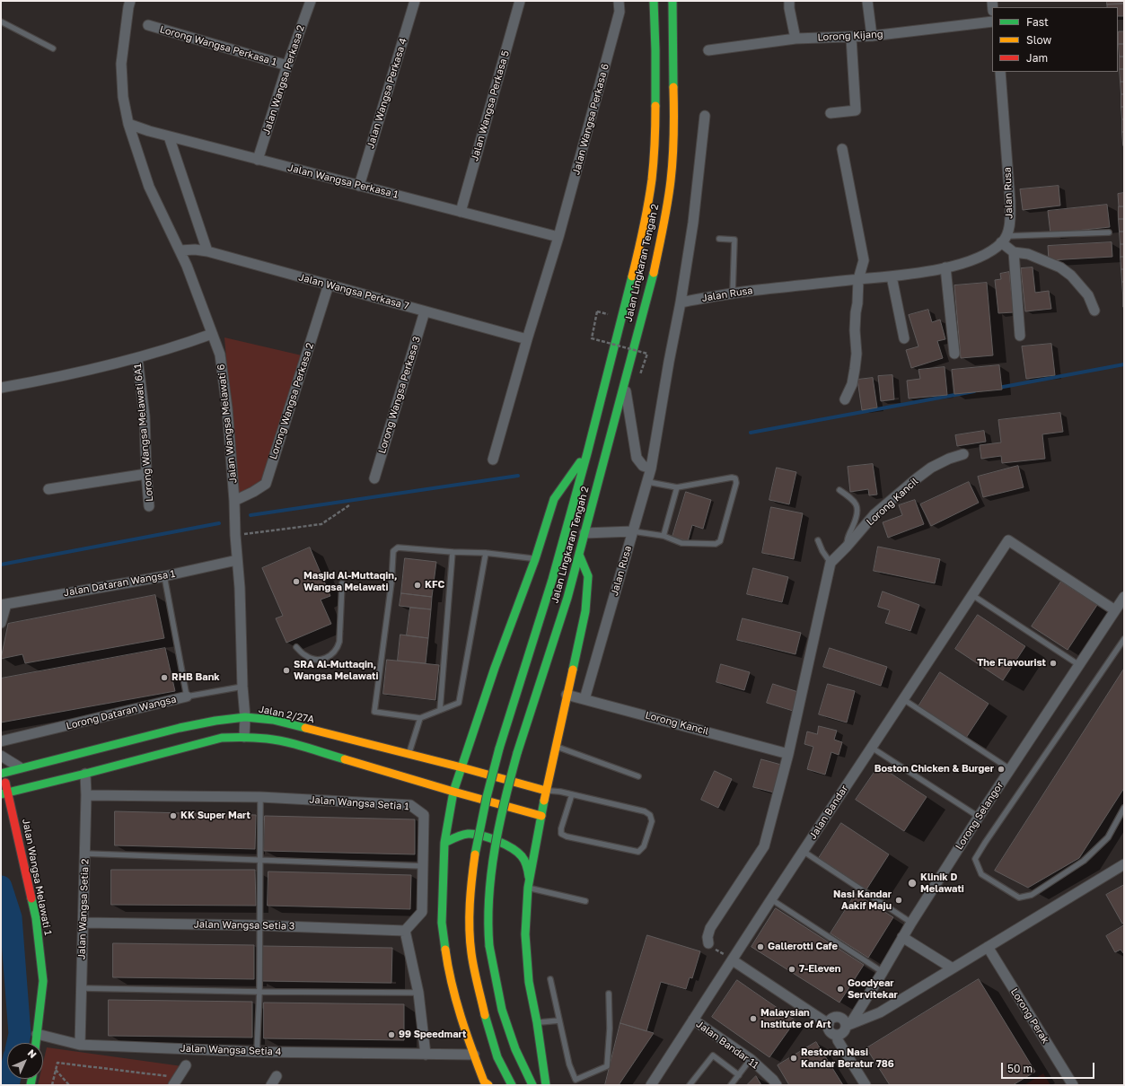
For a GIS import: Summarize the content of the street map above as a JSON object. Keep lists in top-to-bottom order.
{
  "streets": {
    "main road": ["Jalan Lingkaran Tengah 2", "Jalan 2/27A", "Jalan Wangsa Melawati 1"],
    "street": [
      "Lorong Kijang",
      "Lorong Wangsa Perkasa 1",
      "Jalan Wangsa Perkasa 2",
      "Jalan Wangsa Perkasa 4",
      "Jalan Wangsa Perkasa 5",
      "Jalan Wangsa Perkasa 6",
      "Jalan Wangsa Perkasa 1",
      "Jalan Rusa",
      "Jalan Wangsa Perkasa 7",
      "Lorong Wangsa Perkasa 3",
      "Lorong Wangsa Perkasa 2",
      "Jalan Wangsa Melawati 6",
      "Lorong Wangsa Melawati 6A1",
      "Lorong Kancil",
      "Jalan Dataran Wangsa 1",
      "Lorong Dataran Wangsa",
      "Jalan Wangsa Setia 1",
      "Jalan Bandar",
      "Lorong Selangor",
      "Jalan Wangsa Setia 2",
      "Jalan Wangsa Setia 3",
      "Lorong Perak",
      "Jalan Bandar 11",
      "Jalan Wangsa Setia 4"
    ]
  },
  "crossings": [
    ["Lorong Wangsa Perkasa 1", "Jalan Wangsa Perkasa 2"],
    ["Jalan Wangsa Perkasa 2", "Jalan Wangsa Perkasa 1"],
    ["Jalan Wangsa Perkasa 4", "Jalan Wangsa Perkasa 1"],
    ["Jalan Wangsa Perkasa 5", "Jalan Wangsa Perkasa 1"],
    ["Jalan Wangsa Perkasa 6", "Jalan Wangsa Perkasa 1"],
    ["Jalan Wangsa Perkasa 6", "Jalan Wangsa Perkasa 7"],
    ["Jalan Wangsa Perkasa 1", "Jalan Wangsa Melawati 6"],
    ["Jalan Rusa", "Lorong Kancil"],
    ["Jalan Wangsa Perkasa 7", "Lorong Wangsa Perkasa 3"],
    ["Jalan Wangsa Perkasa 7", "Lorong Wangsa Perkasa 2"],
    ["Jalan Wangsa Perkasa 7", "Jalan Wangsa Melawati 6"],
    ["Lorong Wangsa Perkasa 2", "Jalan Wangsa Melawati 6"],
    ["Jalan Wangsa Melawati 6", "Jalan Dataran Wangsa 1"],
    ["Jalan Wangsa Melawati 6", "Lorong Dataran Wangsa"],
    ["Jalan Wangsa Melawati 6", "Jalan 2/27A"],
    ["Jalan 2/27A", "Jalan Wangsa Melawati 1"],
    ["Jalan Wangsa Setia 1", "Jalan Wangsa Setia 2"],
    ["Jalan Wangsa Setia 1", "Jalan Wangsa Setia 3"],
    ["Jalan Bandar", "Lorong Selangor"],
    ["Jalan Bandar", "Jalan Bandar 11"],
    ["Lorong Selangor", "Lorong Perak"],
    ["Jalan Wangsa Melawati 1", "Jalan Wangsa Setia 4"],
    ["Jalan Wangsa Setia 2", "Jalan Wangsa Setia 3"],
    ["Jalan Wangsa Setia 2", "Jalan Wangsa Setia 4"]
  ],
  "places": [
    "Masjid Al-Muttaqin, Wangsa Melawati",
    "KFC",
    "The Flavourist",
    "SRA Al-Muttaqin, Wangsa Melawati",
    "RHB Bank",
    "Boston Chicken & Burger",
    "KK Super Mart",
    "Klinik D Melawati",
    "Nasi Kandar Aakif Maju",
    "Gallerotti Cafe",
    "7-Eleven",
    "Goodyear Servitekar",
    "Malaysian Institute of Art",
    "99 Speedmart",
    "Restoran Nasi Kandar Beratur 786"
  ],
  "legend": ["Fast", "Slow", "Jam"],
  "scale_bar": "50 m",
  "north": "top right"
}
